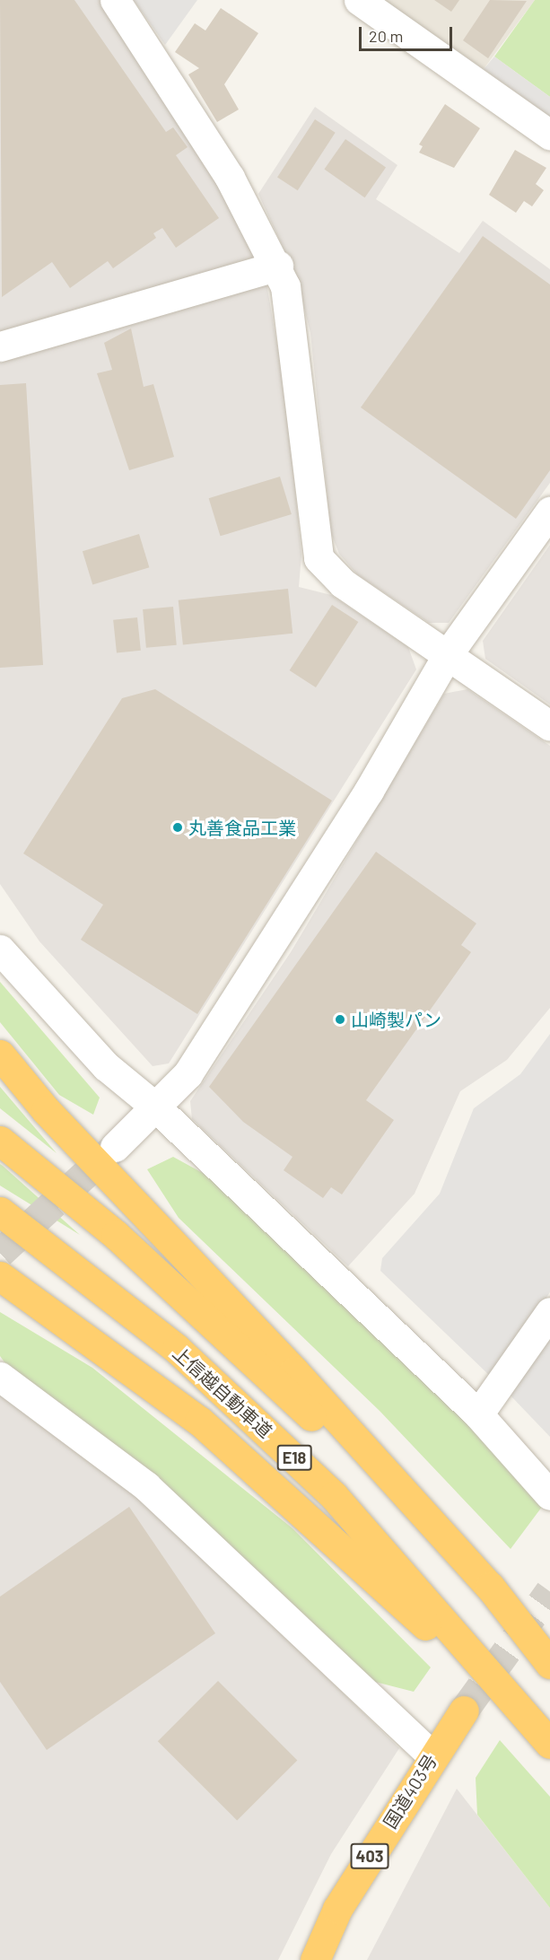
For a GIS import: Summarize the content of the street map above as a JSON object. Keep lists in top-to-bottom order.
{
  "streets": {
    "highway": [
      "上信越自動車道",
      "E18",
      "国道403号",
      "403"
    ]
  },
  "places": ["丸善食品工業", "山崎製パン"],
  "scale_bar": "20 m"
}
